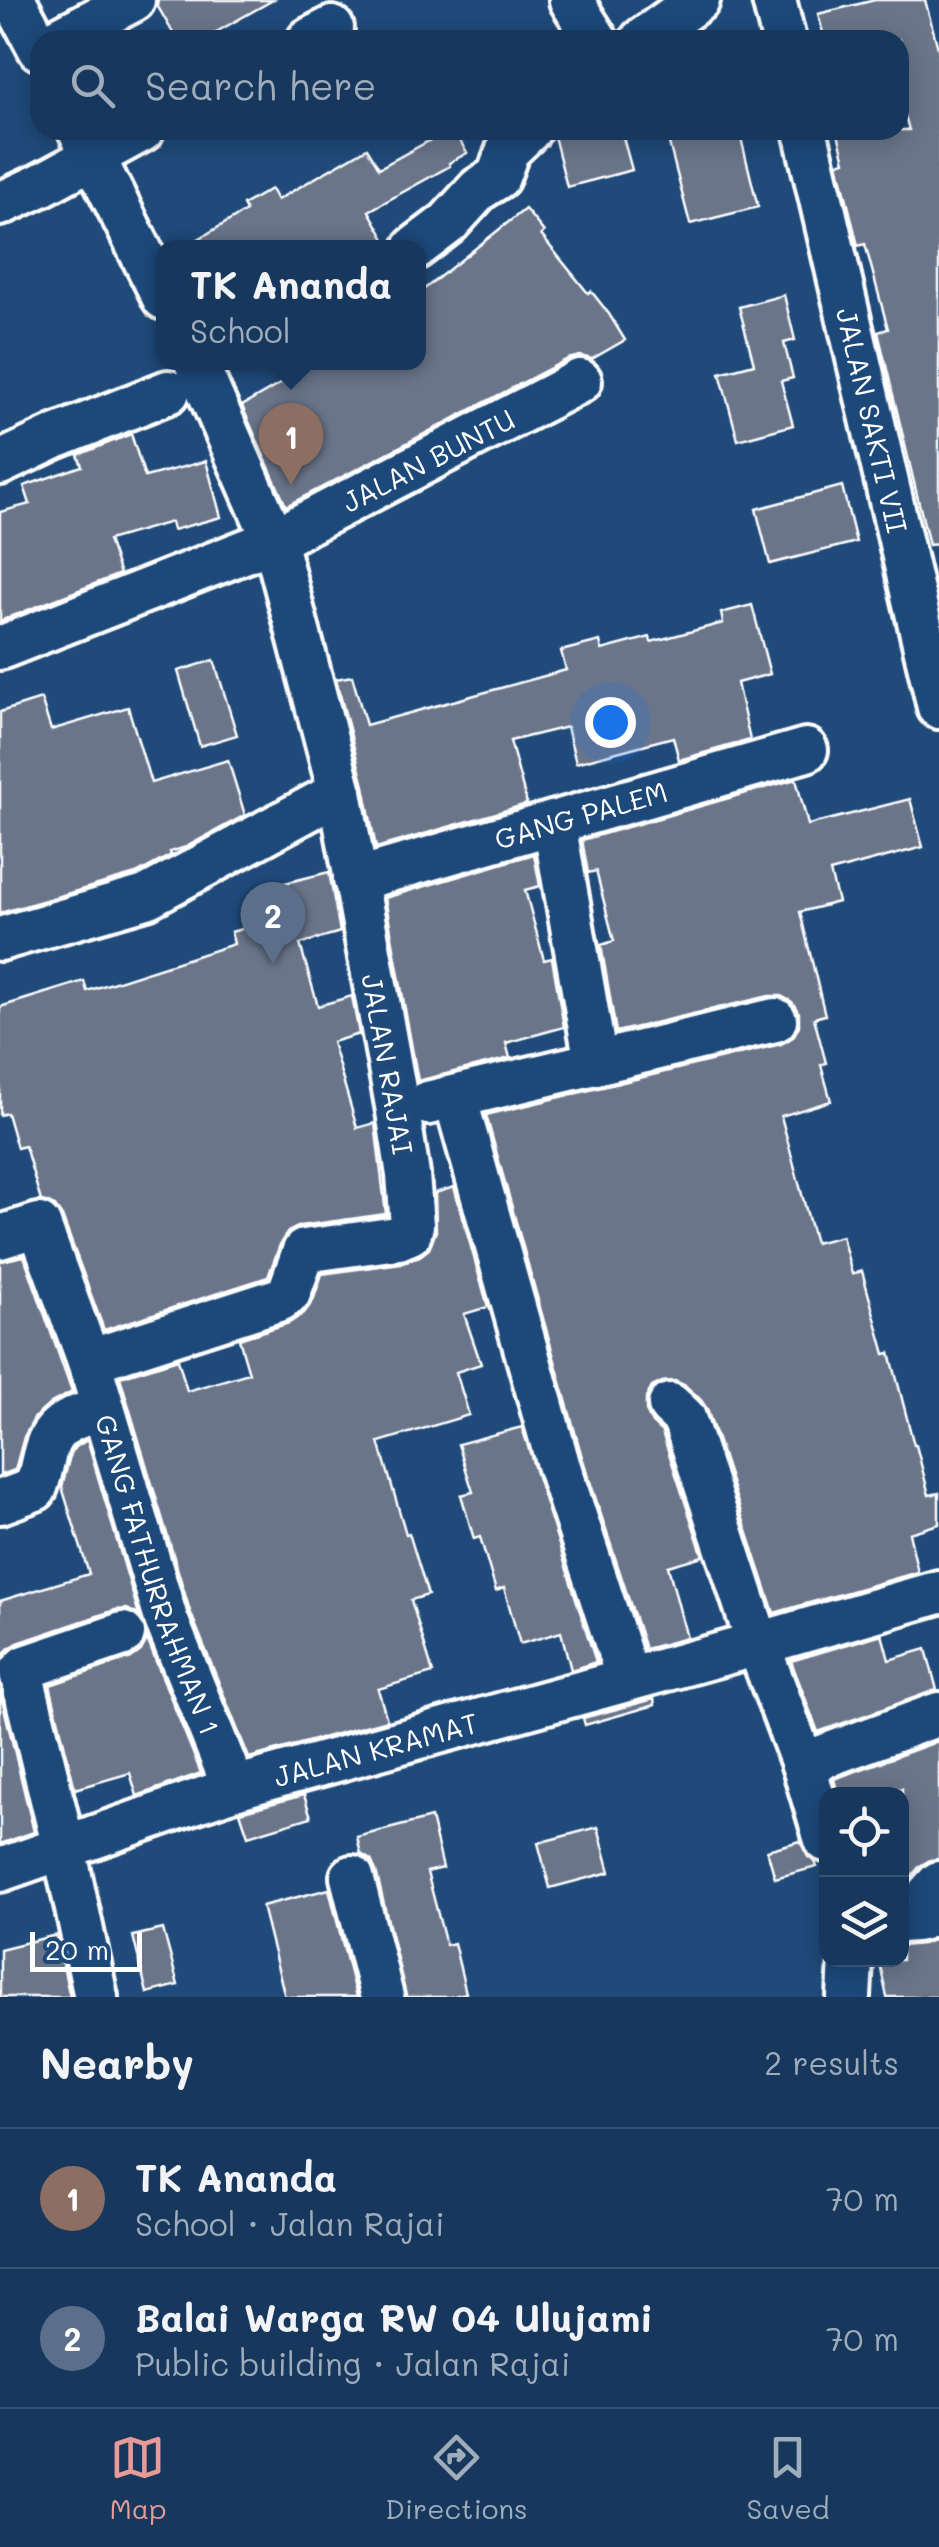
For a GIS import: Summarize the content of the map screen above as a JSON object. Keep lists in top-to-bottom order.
{
  "streets": {
    "street": [
      "JALAN SAKTI VII",
      "JALAN BUNTU",
      "GANG PALEM",
      "JALAN RAJAI",
      "GANG FATHURRAHMAN 1",
      "JALAN KRAMAT"
    ]
  },
  "crossings": [
    ["JALAN BUNTU", "JALAN RAJAI"],
    ["GANG PALEM", "JALAN RAJAI"],
    ["JALAN RAJAI", "GANG FATHURRAHMAN 1"],
    ["GANG FATHURRAHMAN 1", "JALAN KRAMAT"]
  ],
  "scale_bar": "20 m",
  "page": {
    "search": "Search here",
    "popup": ["TK Ananda", "School"],
    "pins": ["1", "2"],
    "scale": "20 m",
    "heading": ["Nearby", "2 results"],
    "list": [
      {
        "mark": "1",
        "name": "TK Ananda",
        "note": "School · Jalan Rajai",
        "value": "70 m"
      },
      {
        "mark": "2",
        "name": "Balai Warga RW 04 Ulujami",
        "note": "Public building · Jalan Rajai",
        "value": "70 m"
      }
    ],
    "nav": ["Map", "Directions", "Saved"]
  }
}
